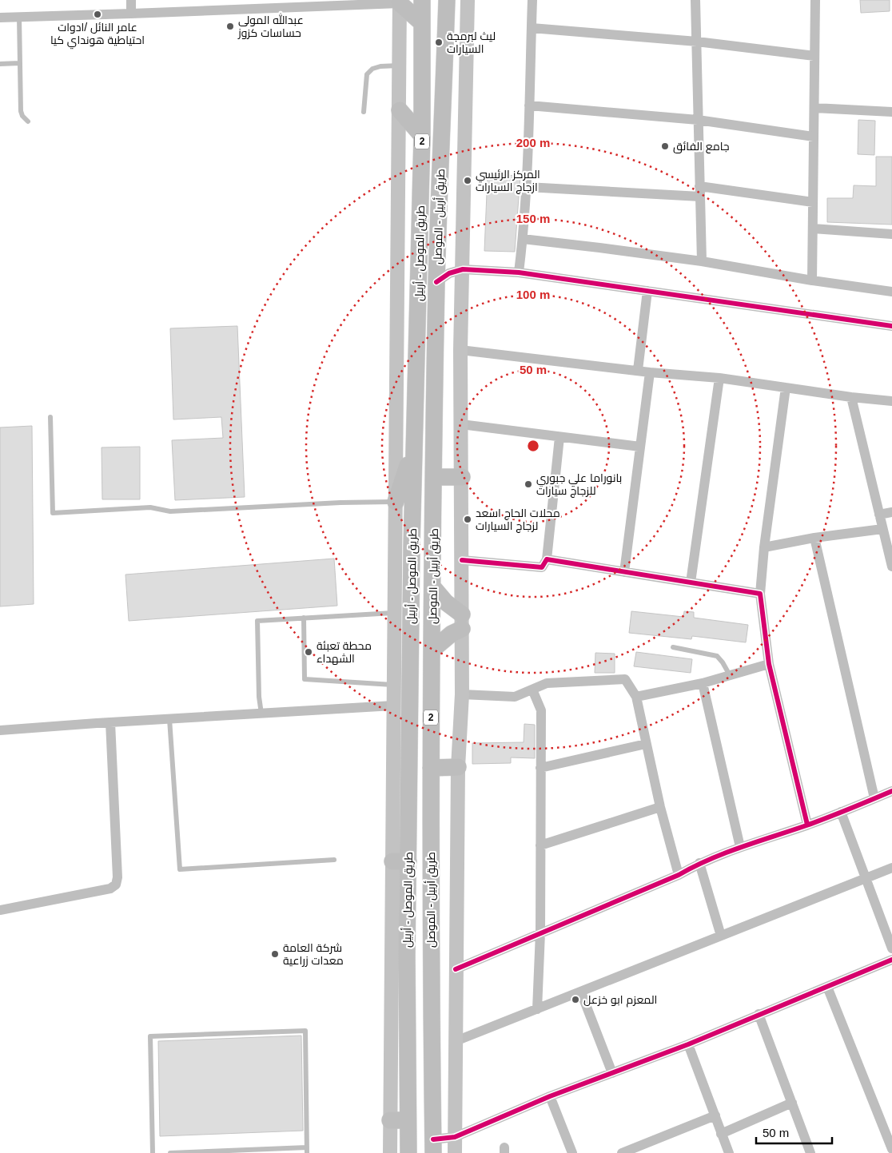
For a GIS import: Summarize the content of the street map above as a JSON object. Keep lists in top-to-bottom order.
{
  "streets": {
    "highway": ["2", "طريق أربيل - الموصل", "طريق الموصل - أربيل"]
  },
  "places": [
    "عامر النائل /ادوات احتياطية هونداي كيا",
    "عبدالله المولى حساسات كزوز",
    "ليث لبرمجة السيارات",
    "جامع الفائق",
    "المركز الرئيسي ازجاج السيارات",
    "بانوراما علي جبوري للزجاج سيارات",
    "محلات الحاج اسعد لزجاج السيارات",
    "محطة تعبئة الشهداء",
    "شركة العامة معدات زراعية",
    "المعزم ابو خزعل"
  ],
  "scale_bar": "50 m",
  "rings": [
    "200 m",
    "150 m",
    "100 m",
    "50 m"
  ]
}
